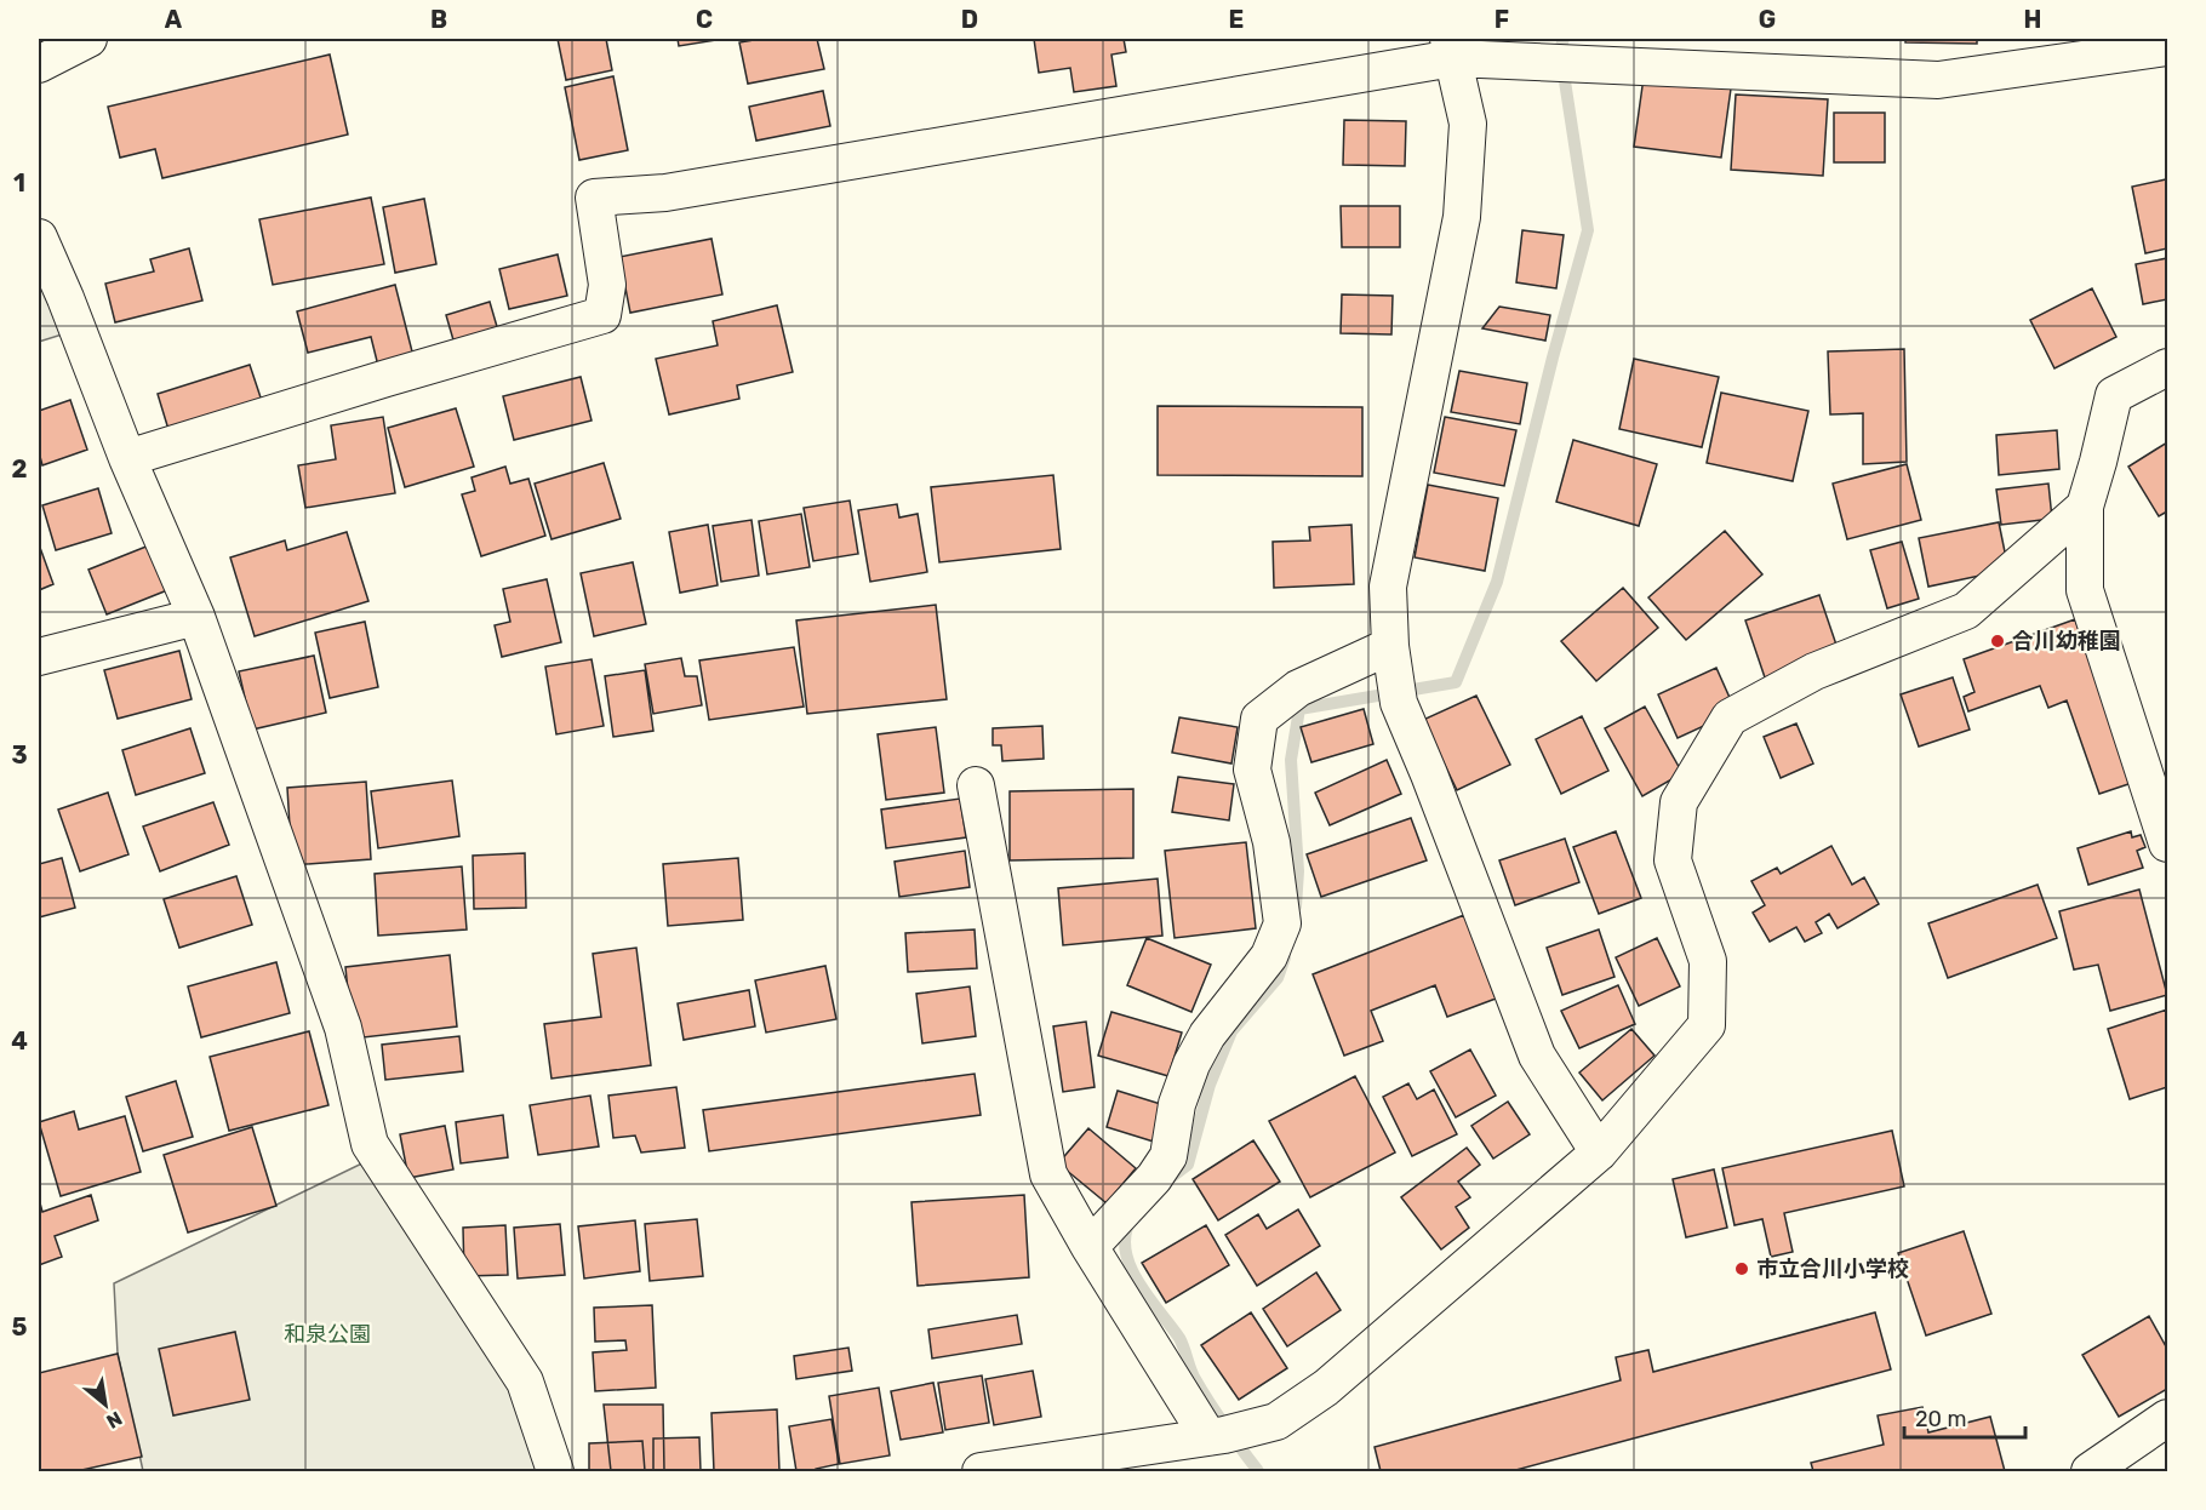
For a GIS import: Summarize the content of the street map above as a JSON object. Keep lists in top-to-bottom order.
{
  "parks": ["和泉公園"],
  "places": ["合川幼稚園", "市立合川小学校"],
  "scale_bar": "20 m",
  "north": "bottom right",
  "grid": {
    "columns": [
      "A",
      "B",
      "C",
      "D",
      "E",
      "F",
      "G",
      "H"
    ],
    "rows": [
      "1",
      "2",
      "3",
      "4",
      "5"
    ]
  }
}
